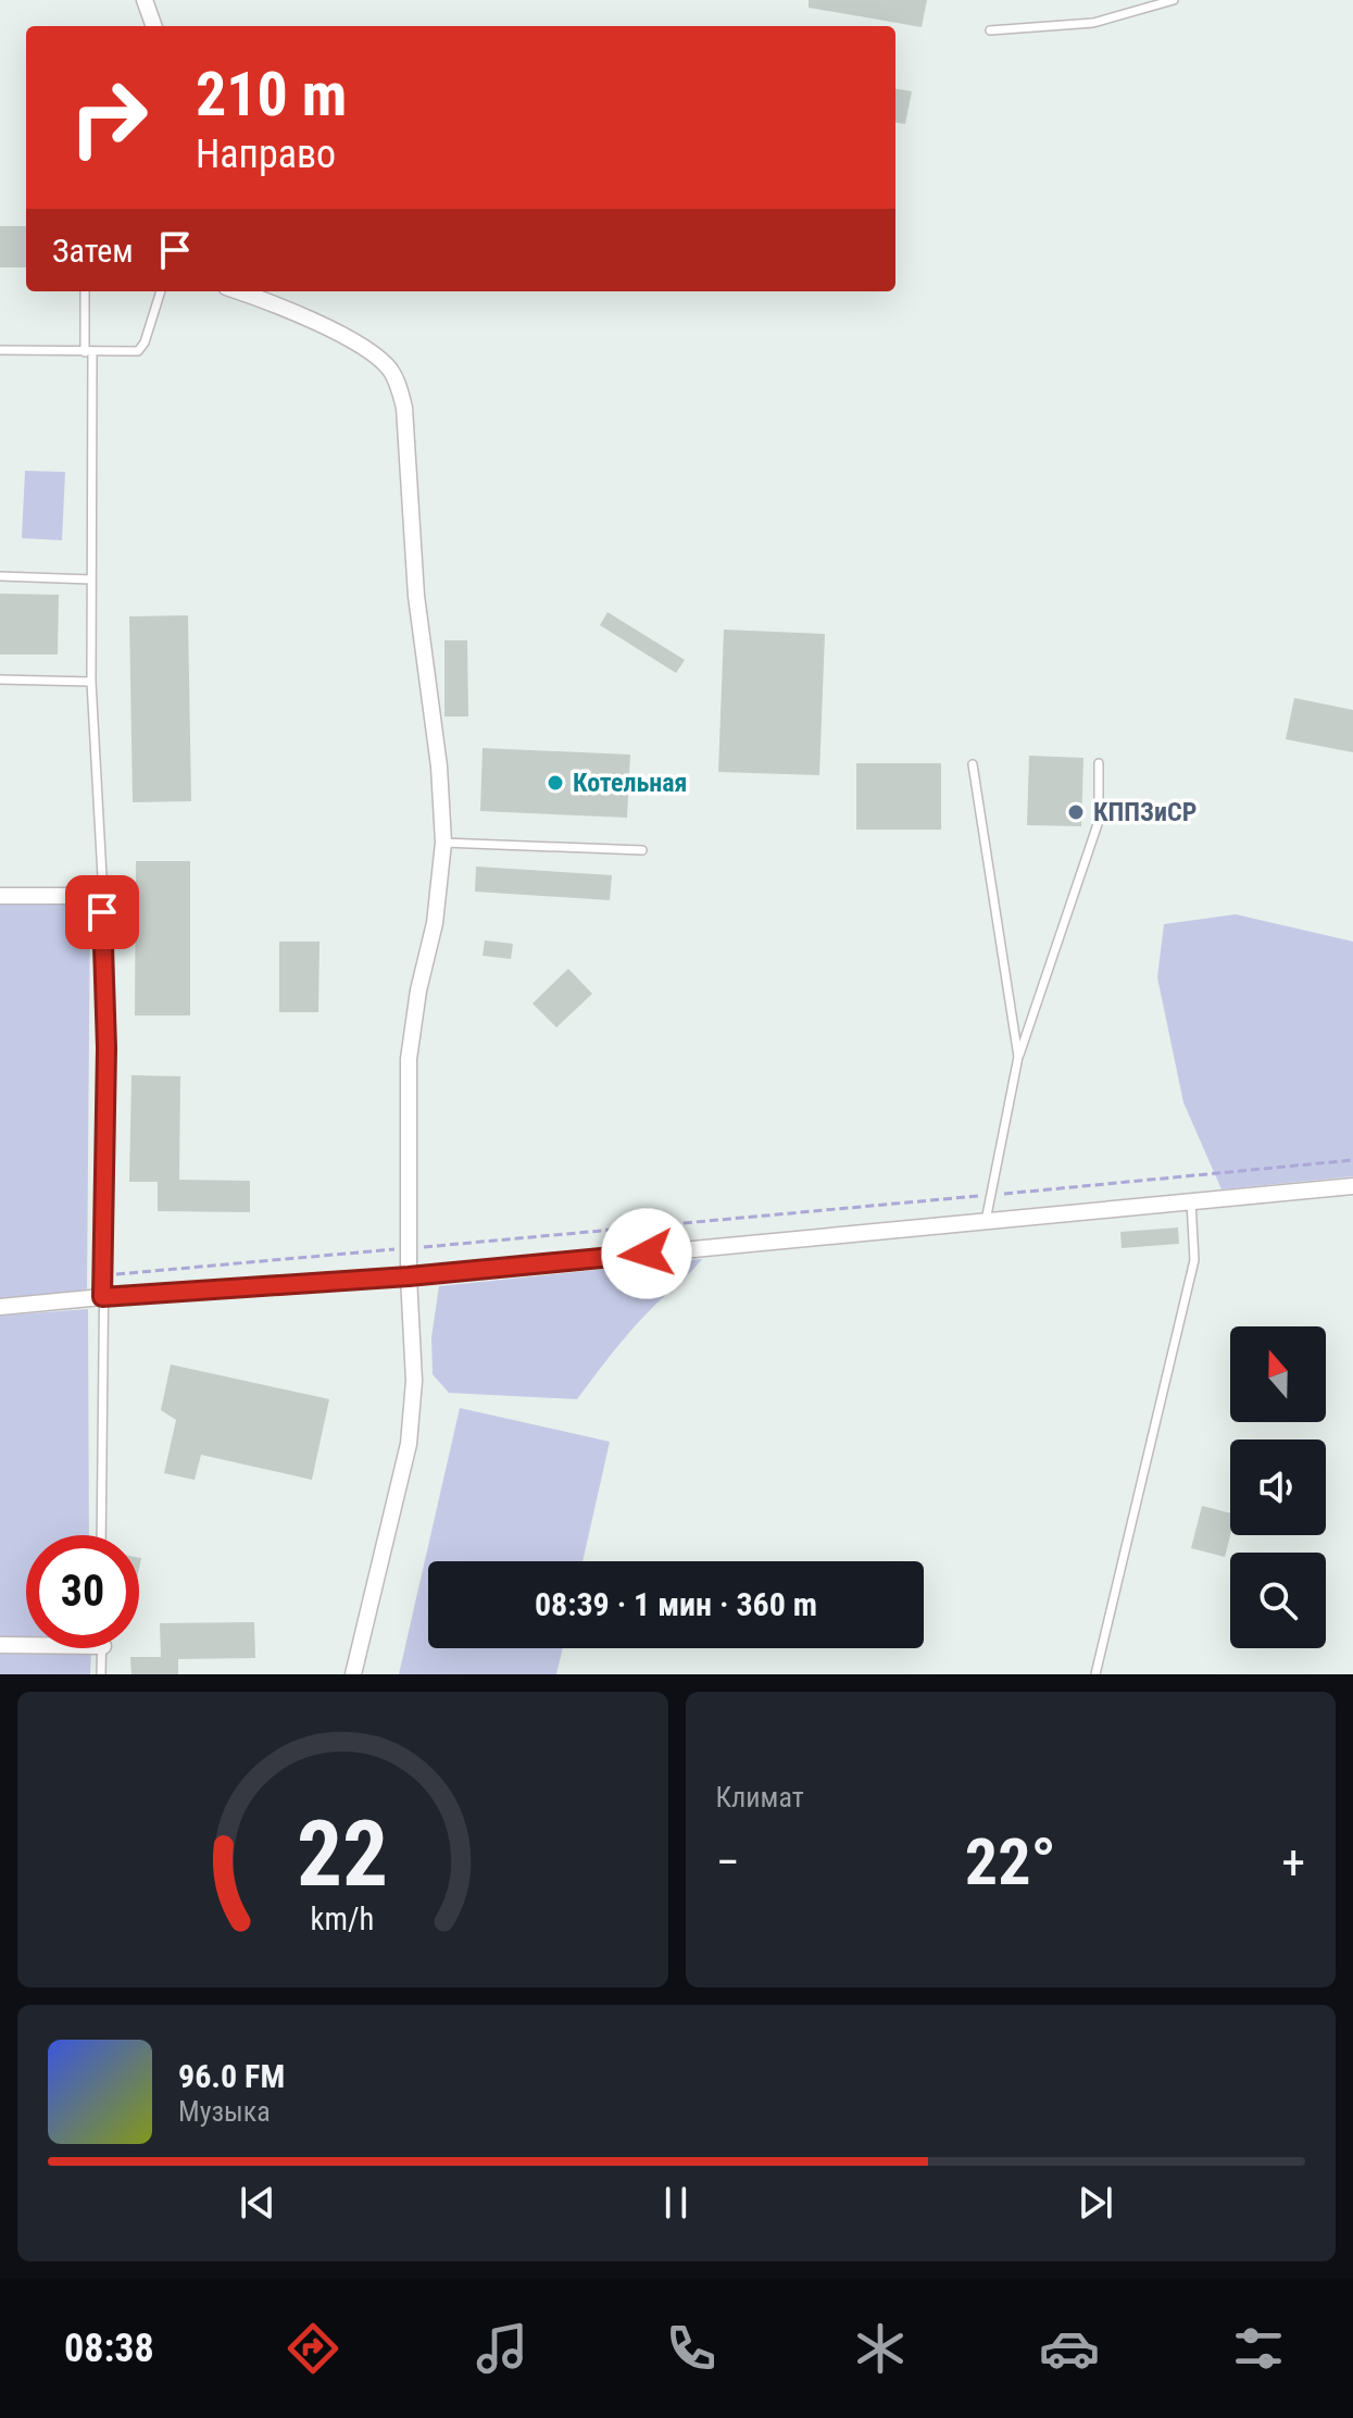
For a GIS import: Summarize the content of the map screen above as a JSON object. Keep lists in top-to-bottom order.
{
  "places": ["Котельная", "КППЗиСР"],
  "north": "top",
  "page": {
    "turn": ["210 m", "Направо"],
    "then": "Затем",
    "limit": "30",
    "trip": "08:39 · 1 мин · 360 m",
    "tile": "Климат",
    "heat": ["−", "22°", "+"],
    "song": ["96.0 FM", "Музыка"],
    "tabs": "08:38",
    "gauge": ["22", "km/h"]
  }
}
